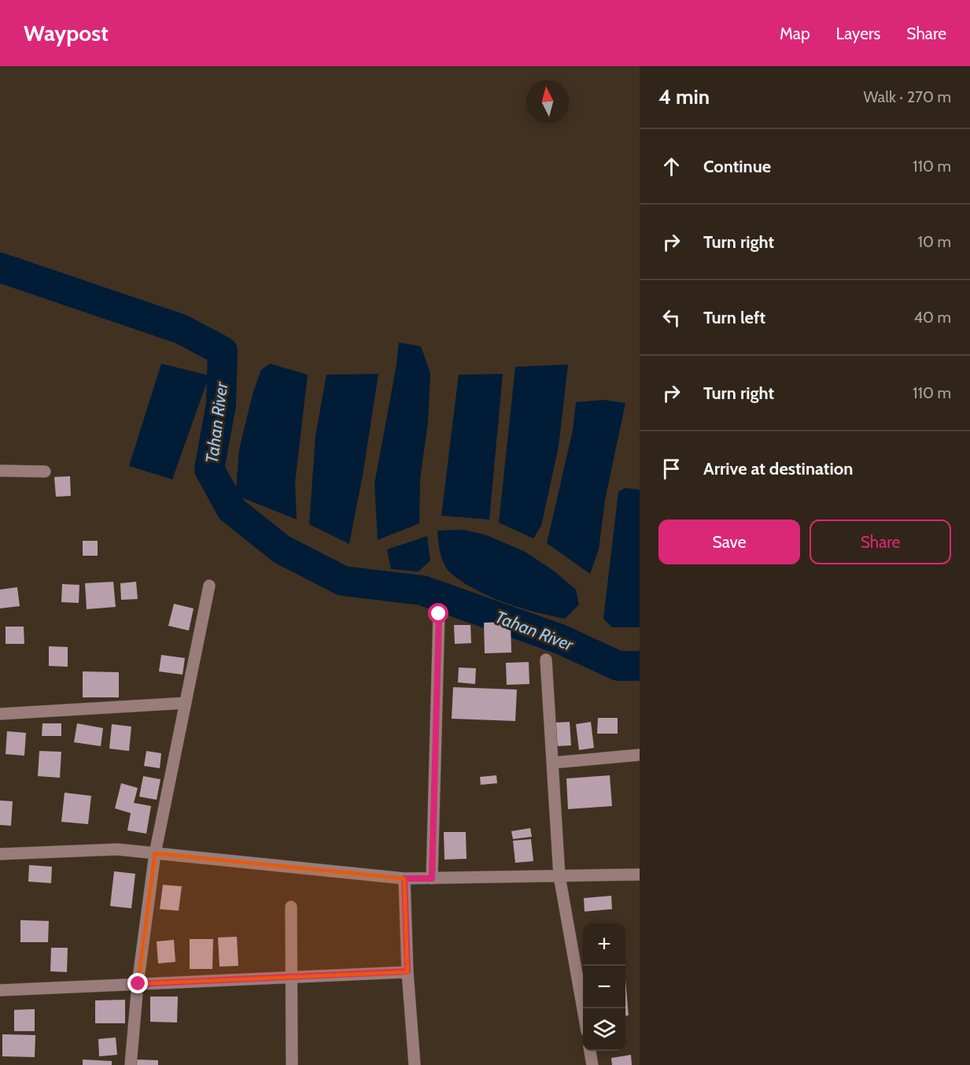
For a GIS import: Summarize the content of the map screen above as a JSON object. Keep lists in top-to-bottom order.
{
  "water": ["Tahan River"],
  "north": "top",
  "page": {
    "header": "Waypost",
    "nav": ["Map", "Layers", "Share"],
    "heading": ["4 min", "Walk · 270 m"],
    "list": [
      ["Continue", "110 m"],
      ["Turn right", "10 m"],
      ["Turn left", "40 m"],
      ["Turn right", "110 m"],
      "Arrive at destination"
    ],
    "buttons": ["Save", "Share"],
    "map_buttons": ["+", "−"]
  }
}
